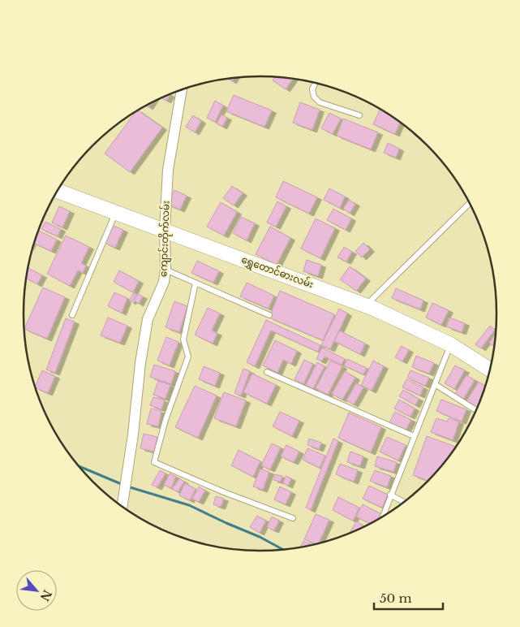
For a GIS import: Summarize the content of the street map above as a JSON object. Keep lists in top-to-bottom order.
{
  "streets": {
    "street": ["ကျောင်းတိုက်လမ်း", "ရွှေတောင်ဓားလမ်း"]
  },
  "crossings": [
    ["ကျောင်းတိုက်လမ်း", "ရွှေတောင်ဓားလမ်း"]
  ],
  "scale_bar": "50 m",
  "north": "bottom right"
}
